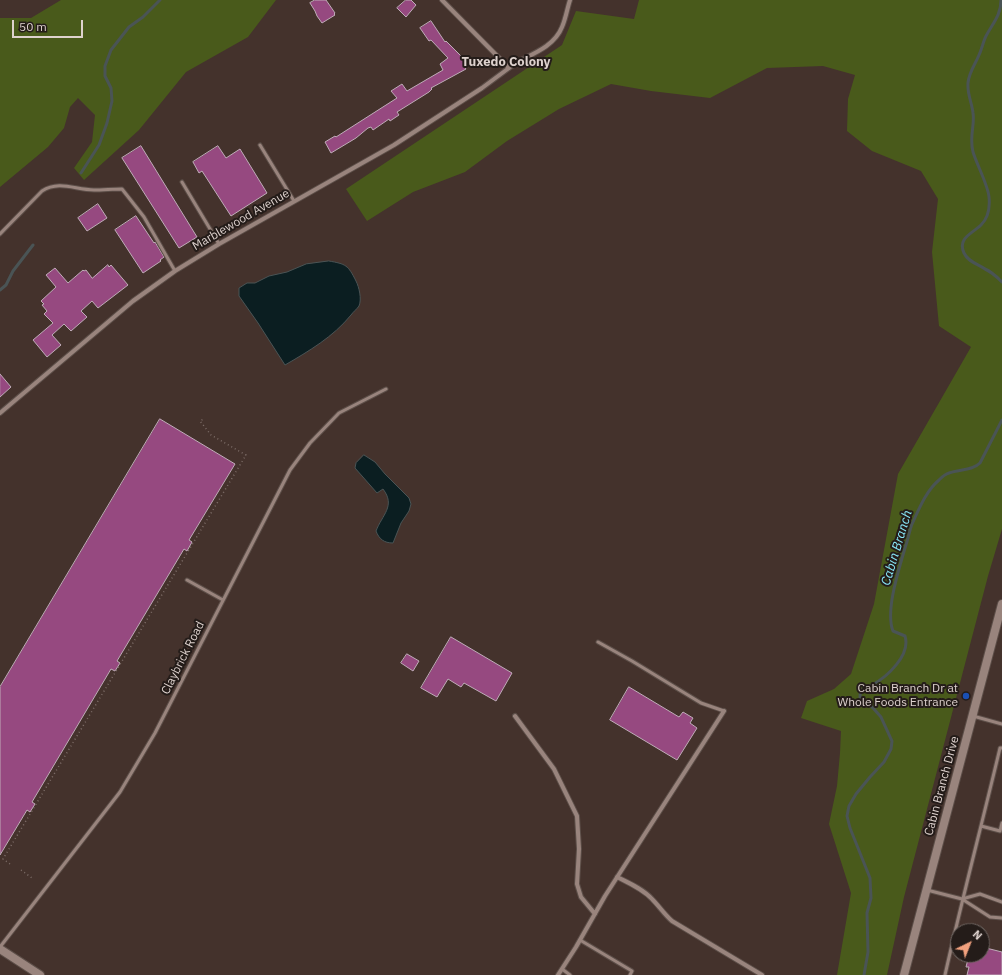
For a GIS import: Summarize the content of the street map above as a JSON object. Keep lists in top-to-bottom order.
{
  "streets": {
    "street": ["Marblewood Avenue", "Cabin Branch Drive"],
    "lane": ["Claybrick Road"]
  },
  "districts": ["Tuxedo Colony"],
  "water": ["Cabin Branch"],
  "places": ["Cabin Branch Dr at Whole Foods Entrance"],
  "scale_bar": "50 m",
  "north": "top right"
}
